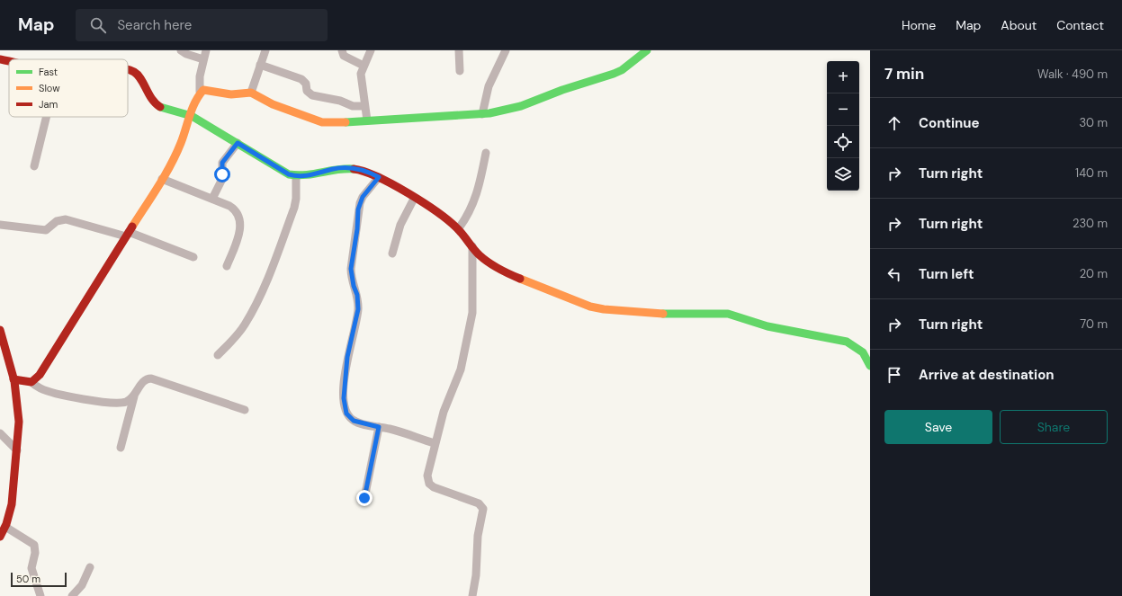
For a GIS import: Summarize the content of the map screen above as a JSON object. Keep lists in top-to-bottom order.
{
  "legend": ["Fast", "Slow", "Jam"],
  "scale_bar": "50 m",
  "page": {
    "header": "Map",
    "search": "Search here",
    "nav": [
      "Home",
      "Map",
      "About",
      "Contact"
    ],
    "heading": ["7 min", "Walk · 490 m"],
    "map_buttons": ["+", "−"],
    "list": [
      ["Continue", "30 m"],
      ["Turn right", "140 m"],
      ["Turn right", "230 m"],
      ["Turn left", "20 m"],
      ["Turn right", "70 m"],
      "Arrive at destination"
    ],
    "buttons": ["Save", "Share"],
    "scale": "50 m"
  }
}
